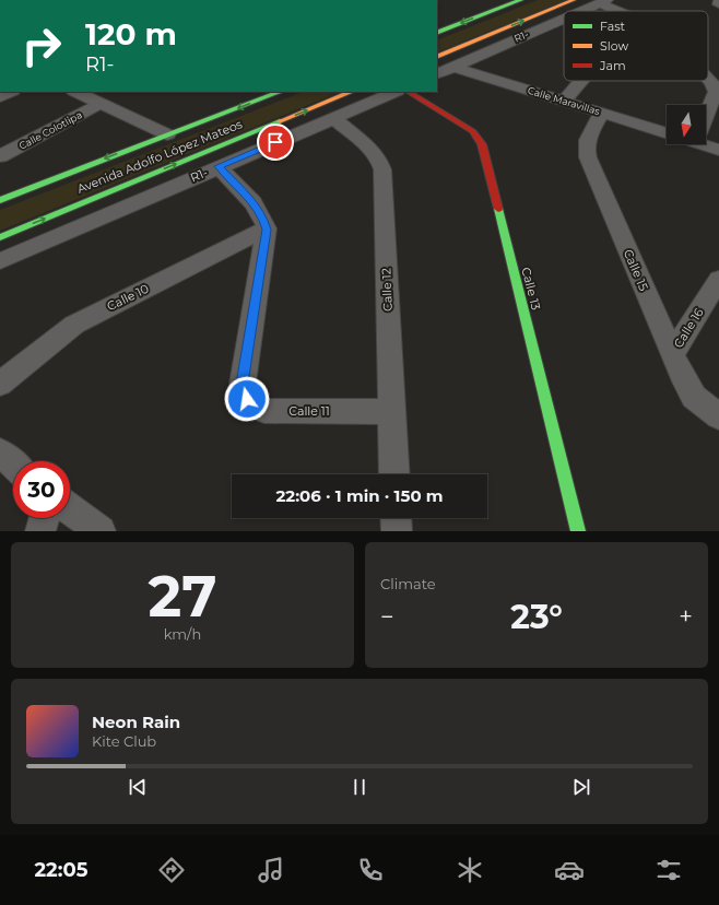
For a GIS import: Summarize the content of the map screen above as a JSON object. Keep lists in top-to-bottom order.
{
  "streets": {
    "main road": ["Avenida Adolfo López Mateos", "Calle 13"],
    "street": [
      "R1-",
      "Calle Maravillas",
      "Calle Colotlipa",
      "Calle 15",
      "Calle 12",
      "Calle 10",
      "Calle 16",
      "Calle 11"
    ]
  },
  "crossings": [
    ["R1-", "Calle Maravillas"],
    ["R1-", "Calle 12"],
    ["Calle Maravillas", "Calle 15"],
    ["Calle 15", "Calle 16"],
    ["Calle 12", "Calle 11"],
    ["Calle 10", "Calle 11"]
  ],
  "legend": ["Fast", "Slow", "Jam"],
  "north": "bottom",
  "page": {
    "turn": ["120 m", "R1-"],
    "limit": "30",
    "trip": "22:06 · 1 min · 150 m",
    "tile": [
      ["27", "km/h"],
      "Climate"
    ],
    "heat": ["−", "23°", "+"],
    "song": ["Neon Rain", "Kite Club"],
    "tabs": "22:05"
  }
}
